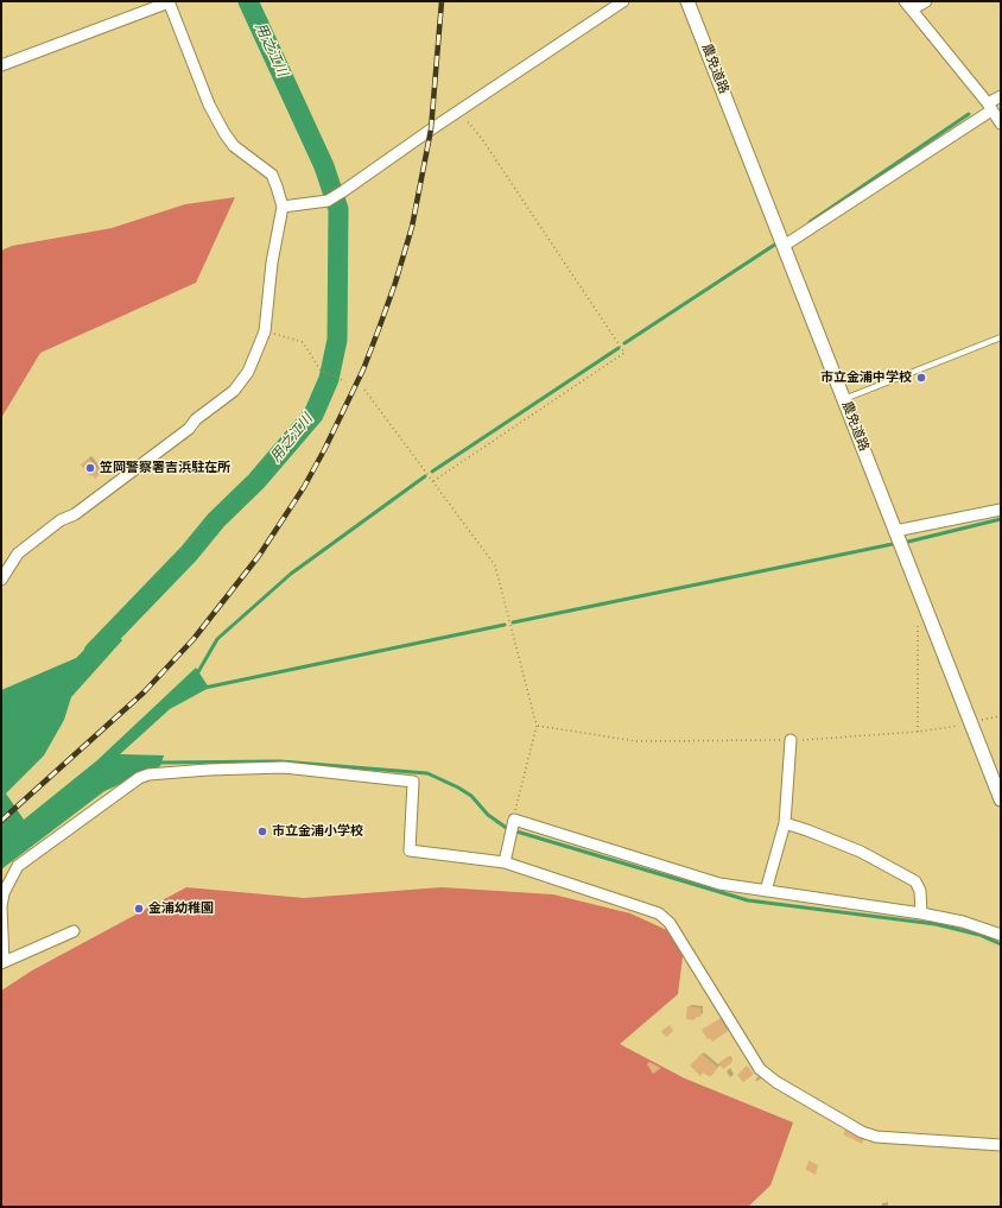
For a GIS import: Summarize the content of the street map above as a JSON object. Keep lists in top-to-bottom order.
{
  "streets": {
    "street": ["農免道路"]
  },
  "water": ["用之江川"],
  "places": [
    "市立金浦中学校",
    "笠岡警察署吉浜駐在所",
    "市立金浦小学校",
    "金浦幼稚園"
  ]
}
